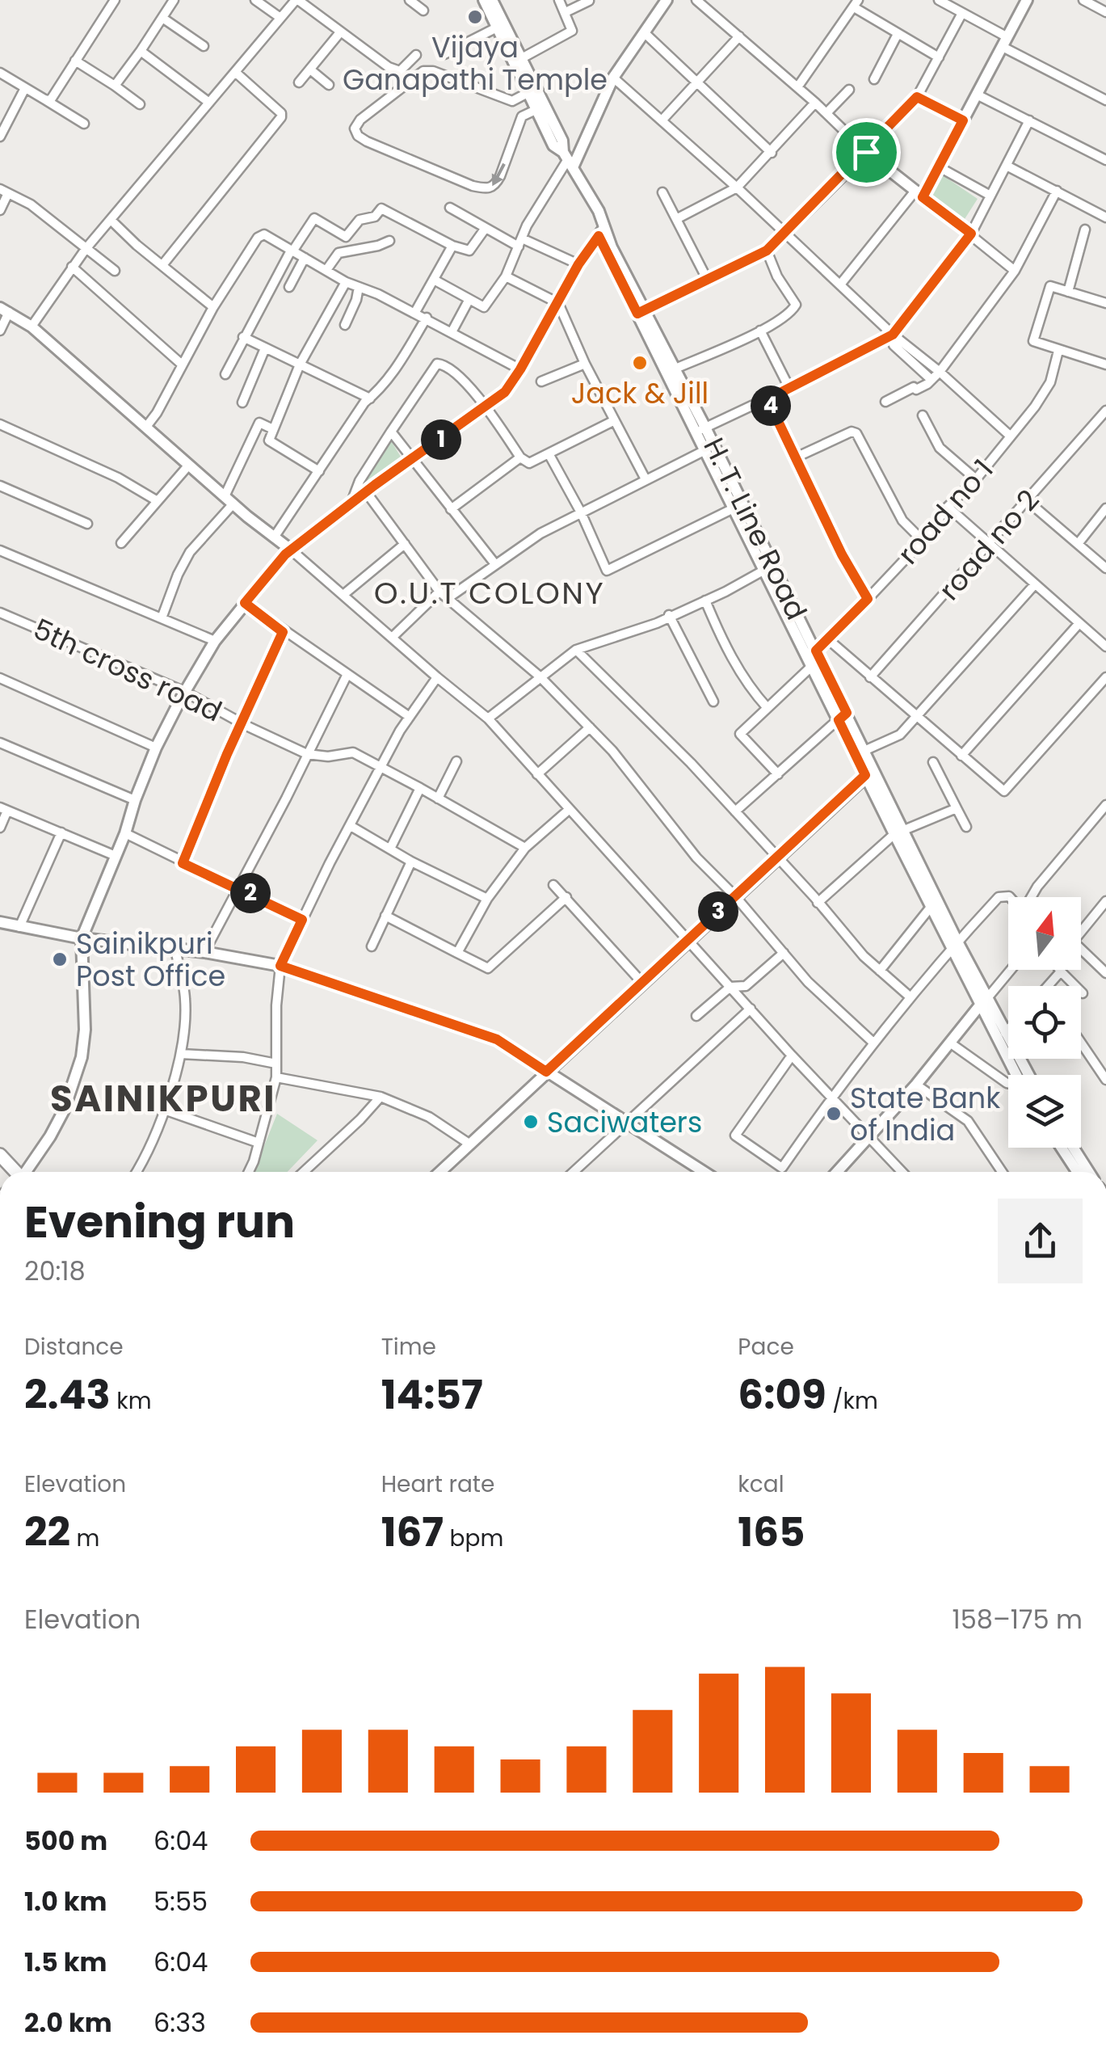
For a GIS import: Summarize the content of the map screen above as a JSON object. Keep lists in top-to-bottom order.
{
  "streets": {
    "street": [
      "road no 1",
      "H. T. Line Road",
      "road no 2",
      "5th cross road"
    ]
  },
  "crossings": [
    ["road no 1", "H. T. Line Road"]
  ],
  "districts": ["O.U.T COLONY", "SAINIKPURI"],
  "places": [
    "Vijaya Ganapathi Temple",
    "Jack & Jill",
    "Sainikpuri Post Office",
    "State Bank of India",
    "Saciwaters"
  ],
  "north": "top",
  "page": {
    "pins": [
      "4",
      "1",
      "2",
      "3"
    ],
    "heading": ["Evening run", "20:18"],
    "stats": [
      ["Distance", "2.43 km"],
      ["Time", "14:57"],
      ["Pace", "6:09 /km"],
      ["Elevation", "22 m"],
      ["Heart rate", "167 bpm"],
      ["kcal", "165"]
    ],
    "chart": ["Elevation", "158–175 m"],
    "list": [
      {
        "name": "500 m",
        "note": "6:04"
      },
      {
        "name": "1.0 km",
        "note": "5:55"
      },
      {
        "name": "1.5 km",
        "note": "6:04"
      },
      {
        "name": "2.0 km",
        "note": "6:33"
      }
    ]
  }
}
